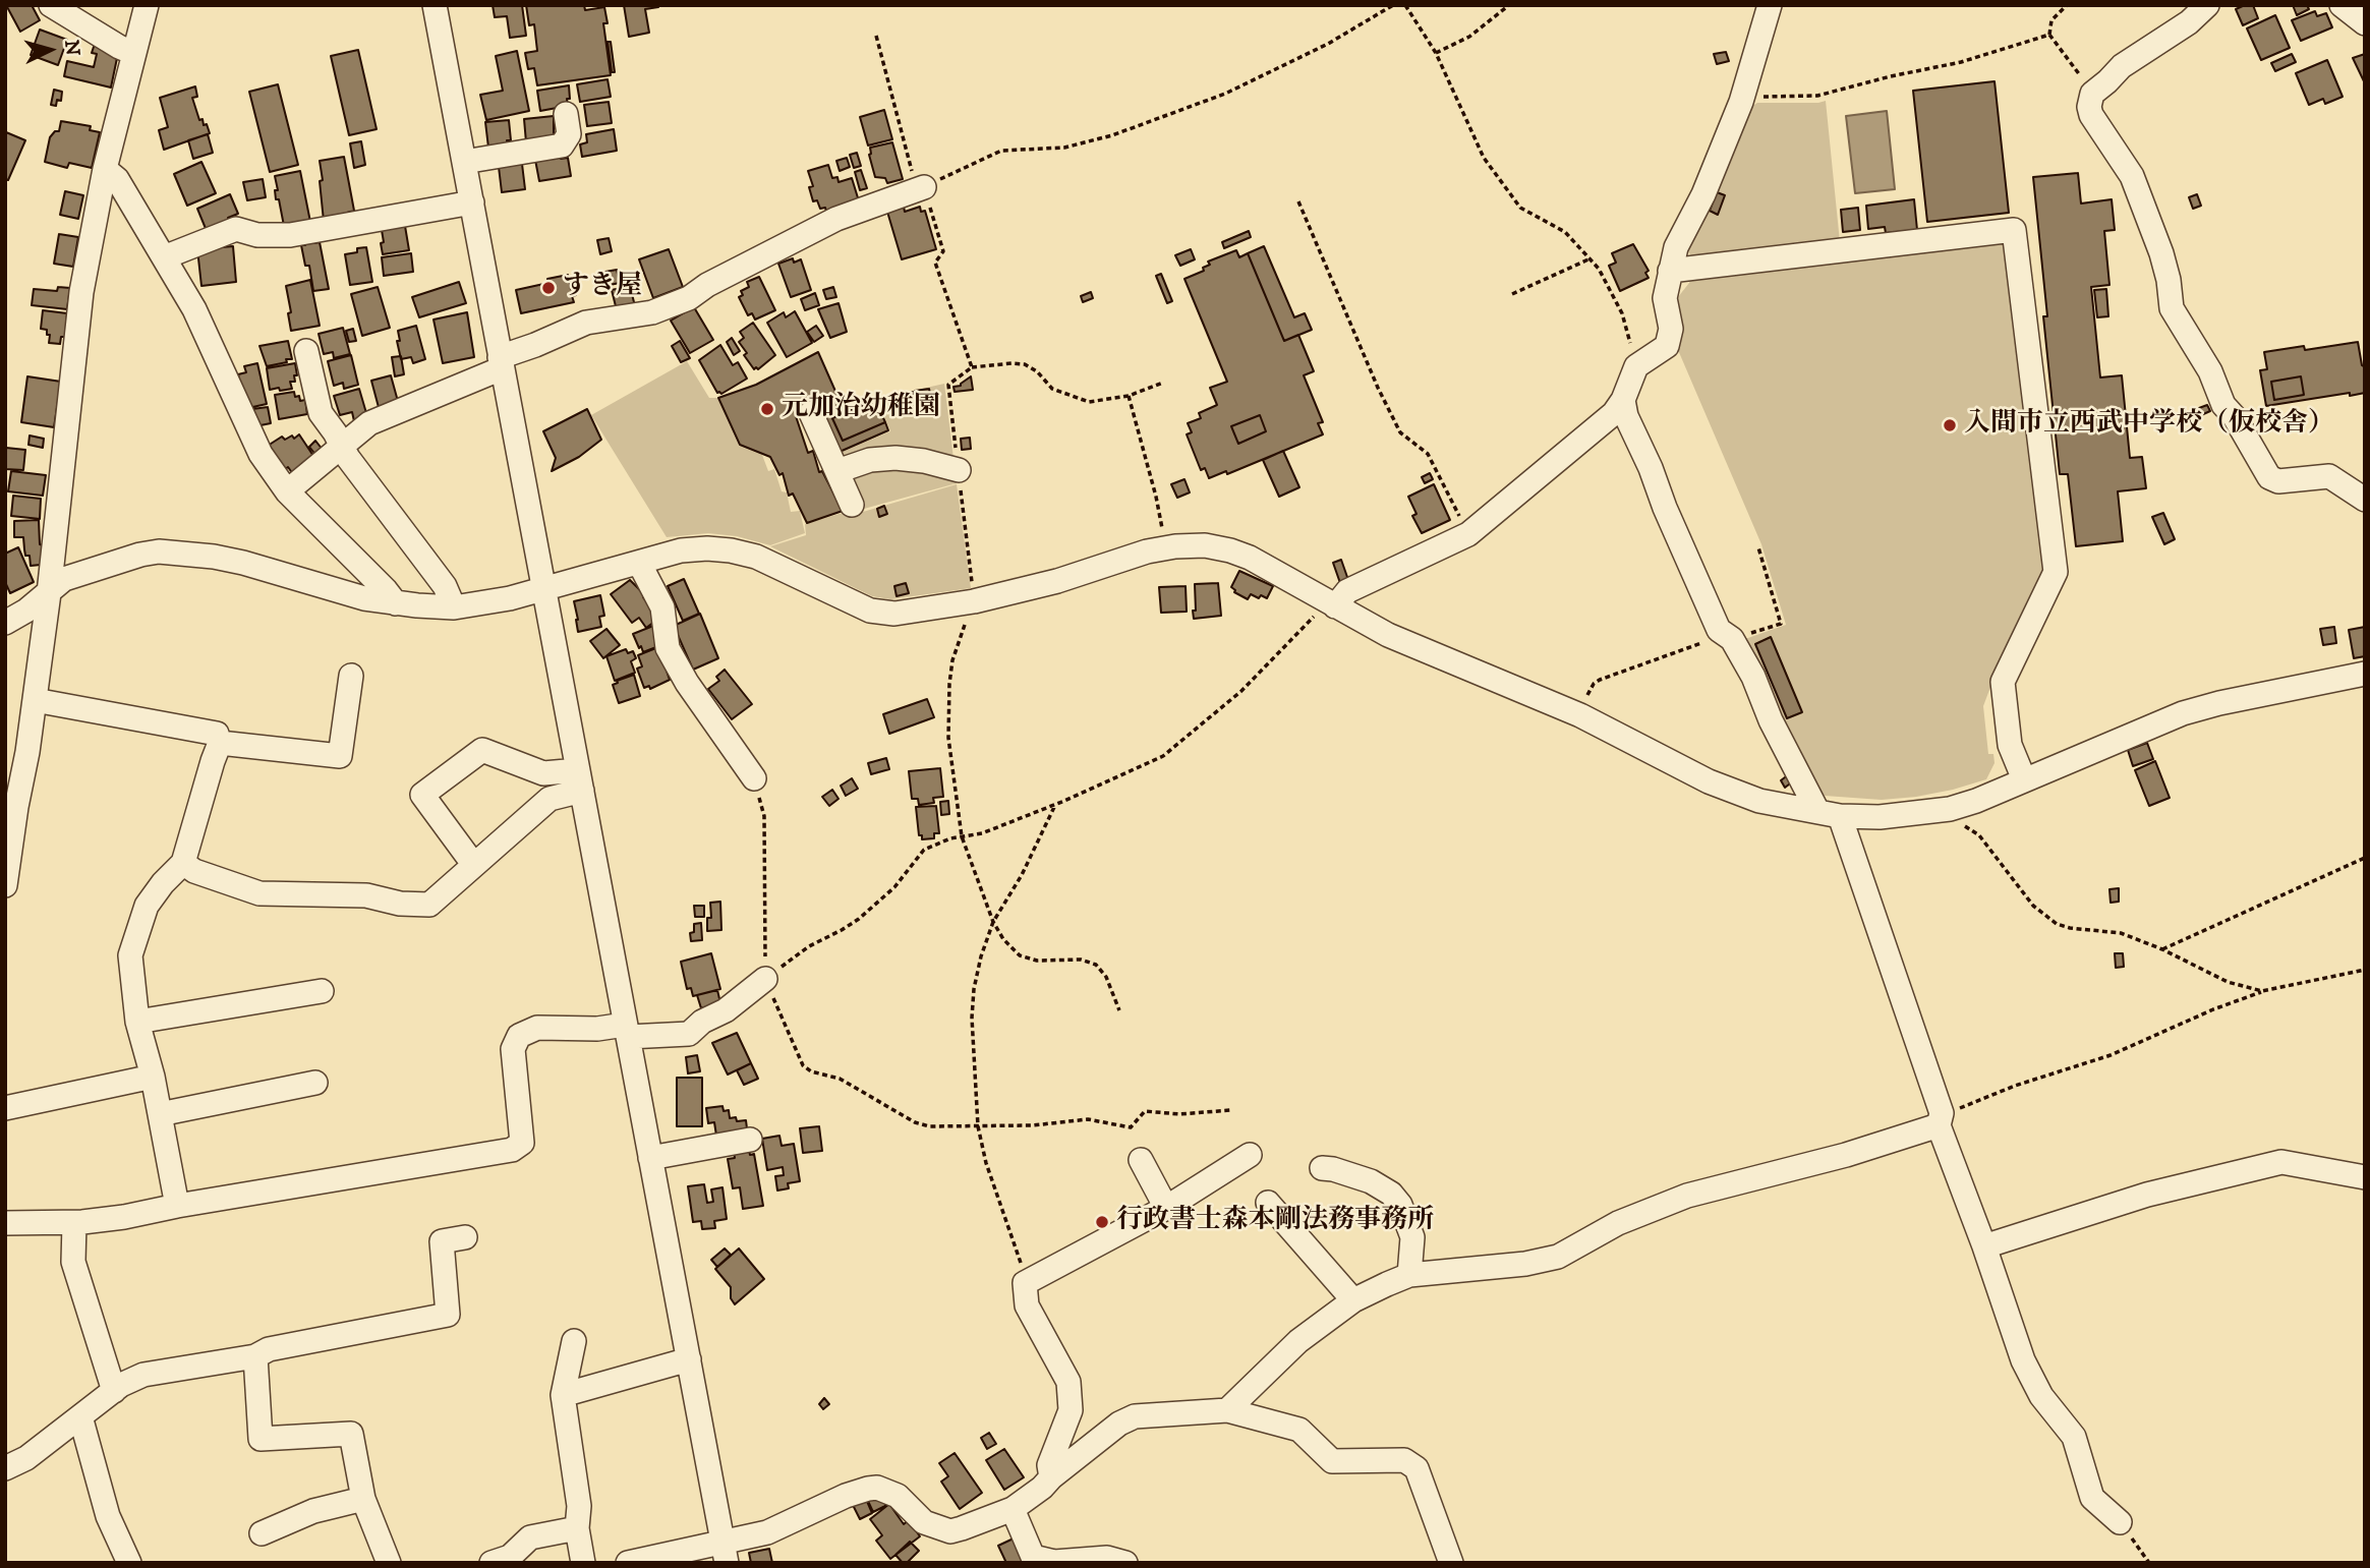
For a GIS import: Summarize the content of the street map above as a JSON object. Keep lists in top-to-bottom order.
{
  "places": [
    "すき屋",
    "元加治幼稚園",
    "入間市立西武中学校（仮校舎）",
    "行政書士森本剛法務事務所"
  ],
  "north": "right"
}
